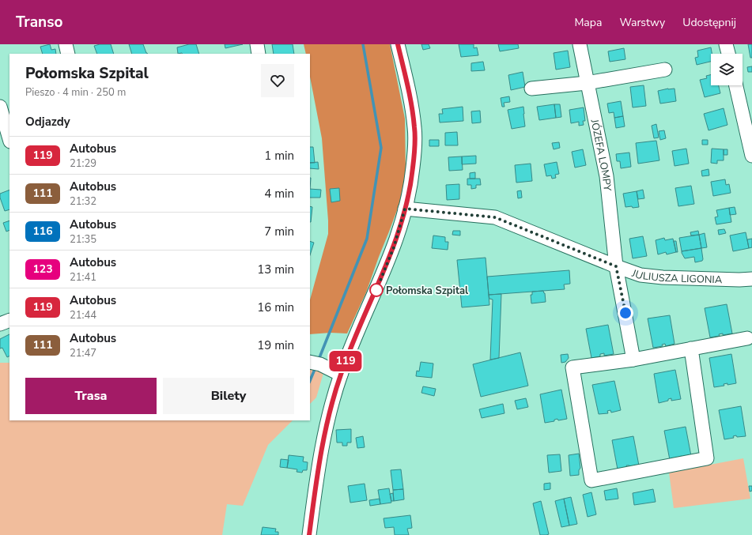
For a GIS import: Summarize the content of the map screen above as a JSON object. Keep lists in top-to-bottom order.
{
  "streets": {
    "street": ["JÓZEFA LOMPY", "JULIUSZA LIGONIA"]
  },
  "crossings": [
    ["JÓZEFA LOMPY", "JULIUSZA LIGONIA"]
  ],
  "places": ["Połomska Szpital"],
  "lines": ["bus line 119"],
  "page": {
    "header": "Transo",
    "nav": ["Mapa", "Warstwy", "Udostępnij"],
    "on_map": "119",
    "heading": [
      ["Połomska Szpital", "Pieszo · 4 min · 250 m"],
      "Odjazdy"
    ],
    "list": [
      {
        "mark": "119",
        "name": "Autobus",
        "note": "21:29",
        "value": "1 min"
      },
      {
        "mark": "111",
        "name": "Autobus",
        "note": "21:32",
        "value": "4 min"
      },
      {
        "mark": "116",
        "name": "Autobus",
        "note": "21:35",
        "value": "7 min"
      },
      {
        "mark": "123",
        "name": "Autobus",
        "note": "21:41",
        "value": "13 min"
      },
      {
        "mark": "119",
        "name": "Autobus",
        "note": "21:44",
        "value": "16 min"
      },
      {
        "mark": "111",
        "name": "Autobus",
        "note": "21:47",
        "value": "19 min"
      }
    ],
    "buttons": ["Trasa", "Bilety"]
  }
}
